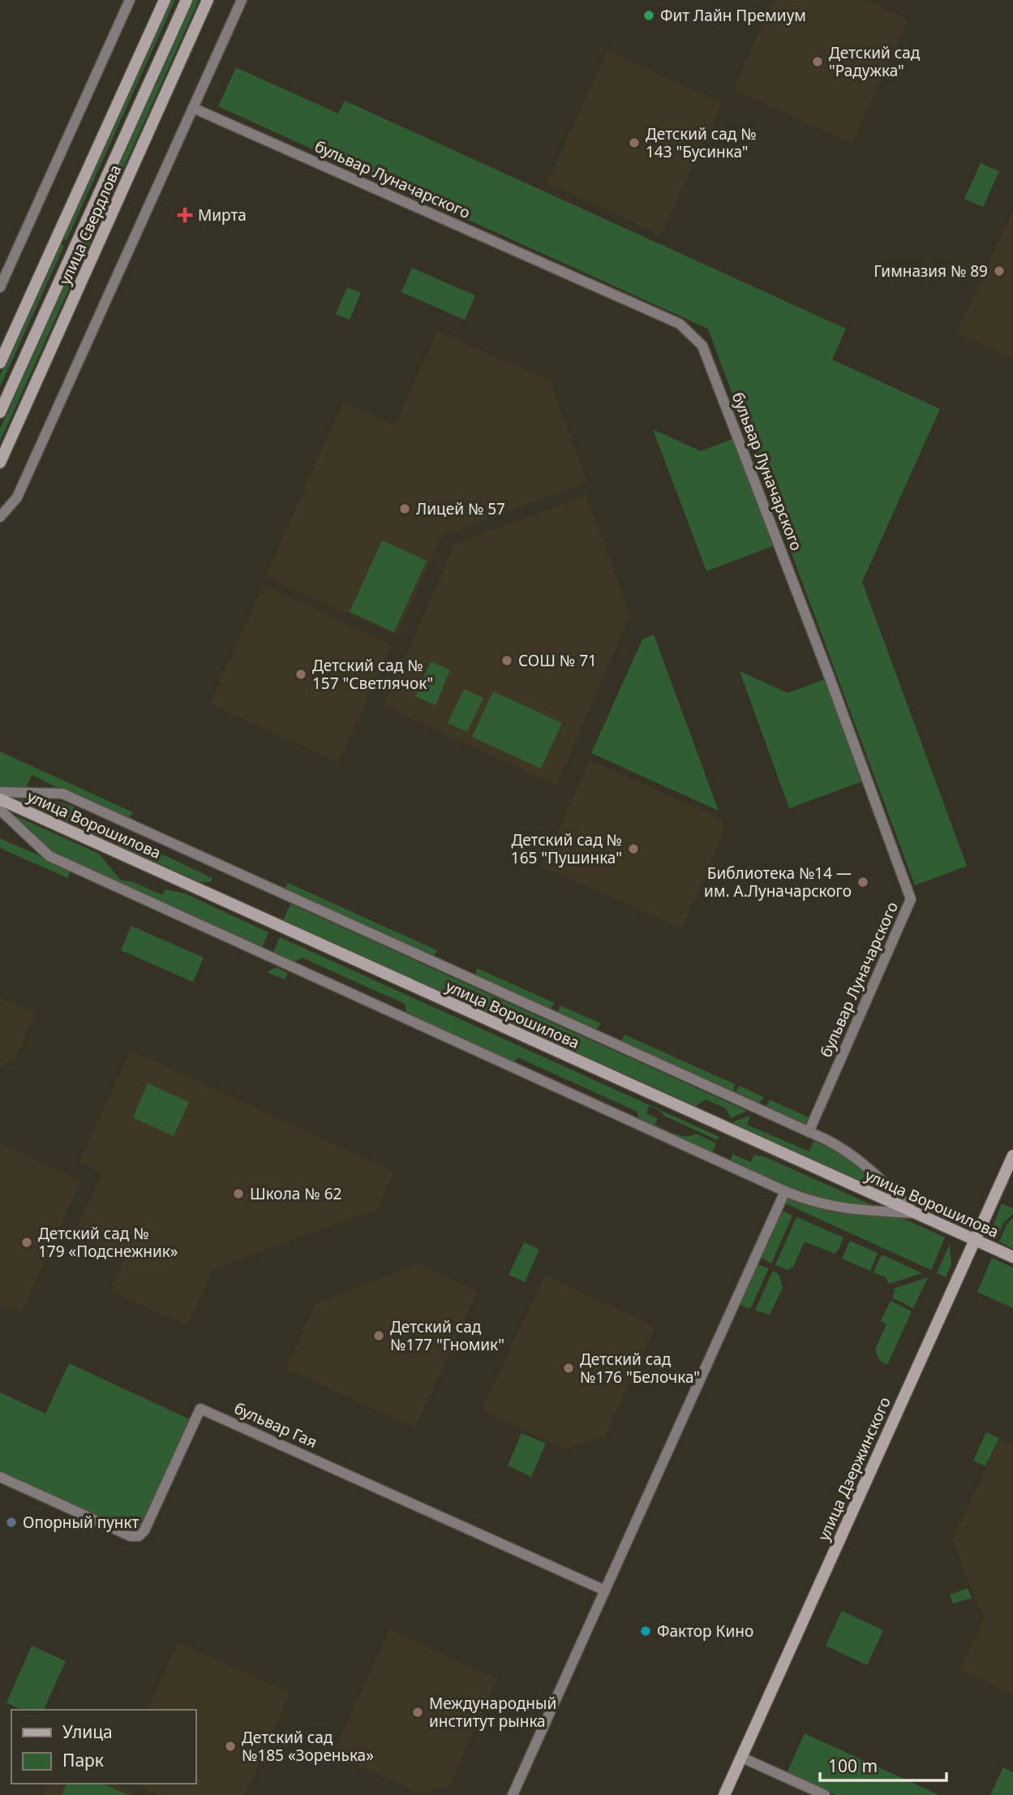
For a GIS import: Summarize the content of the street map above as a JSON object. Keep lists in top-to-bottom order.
{
  "streets": {
    "main road": ["улица Свердлова", "улица Ворошилова", "улица Дзержинского"],
    "street": ["бульвар Луначарского", "бульвар Гая"]
  },
  "crossings": [
    ["улица Ворошилова", "улица Дзержинского"]
  ],
  "places": {
    "other": [
      "Фит Лайн Премиум",
      "Детский сад \"Радужка\"",
      "Детский сад № 143 \"Бусинка\"",
      "Гимназия № 89",
      "Лицей № 57",
      "СОШ № 71",
      "Детский сад № 157 \"Светлячок\"",
      "Детский сад № 165 \"Пушинка\"",
      "Библиотека №14 — им. А.Луначарского",
      "Школа № 62",
      "Детский сад № 179 «Подснежник»",
      "Детский сад №177 \"Гномик\"",
      "Детский сад №176 \"Белочка\"",
      "Опорный пункт",
      "Фактор Кино",
      "Международный институт рынка",
      "Детский сад №185 «Зоренька»"
    ],
    "health": ["Мирта"]
  },
  "legend": ["Улица", "Парк"],
  "scale_bar": "100 m"
}
